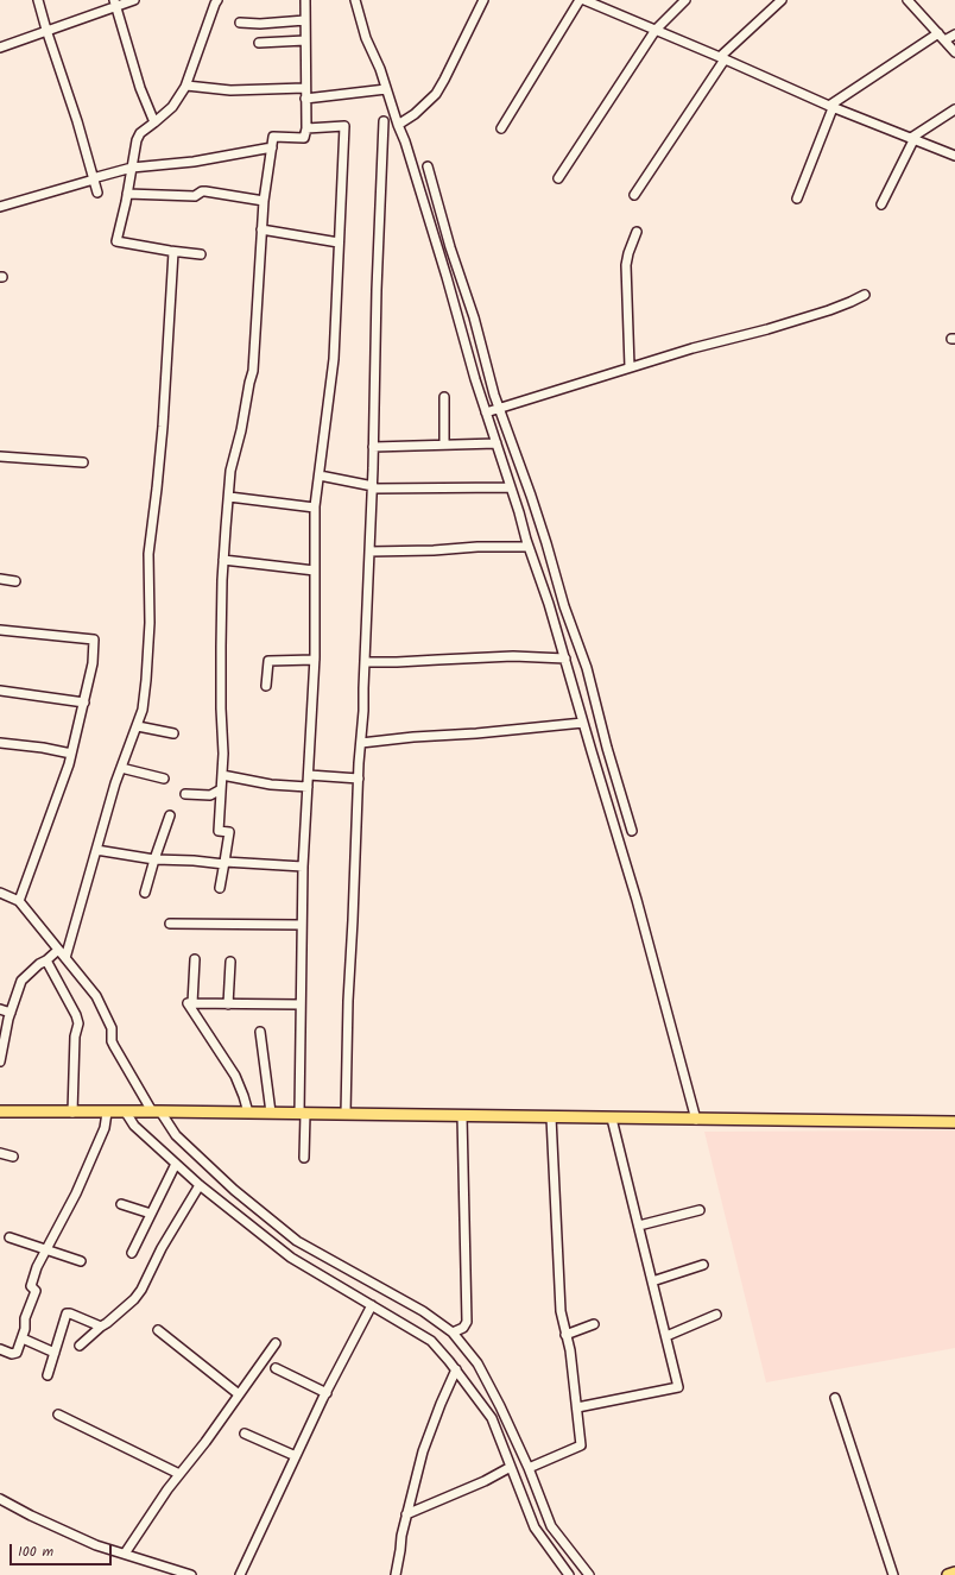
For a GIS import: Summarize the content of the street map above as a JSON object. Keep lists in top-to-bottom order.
{
  "scale_bar": "100 m"
}
